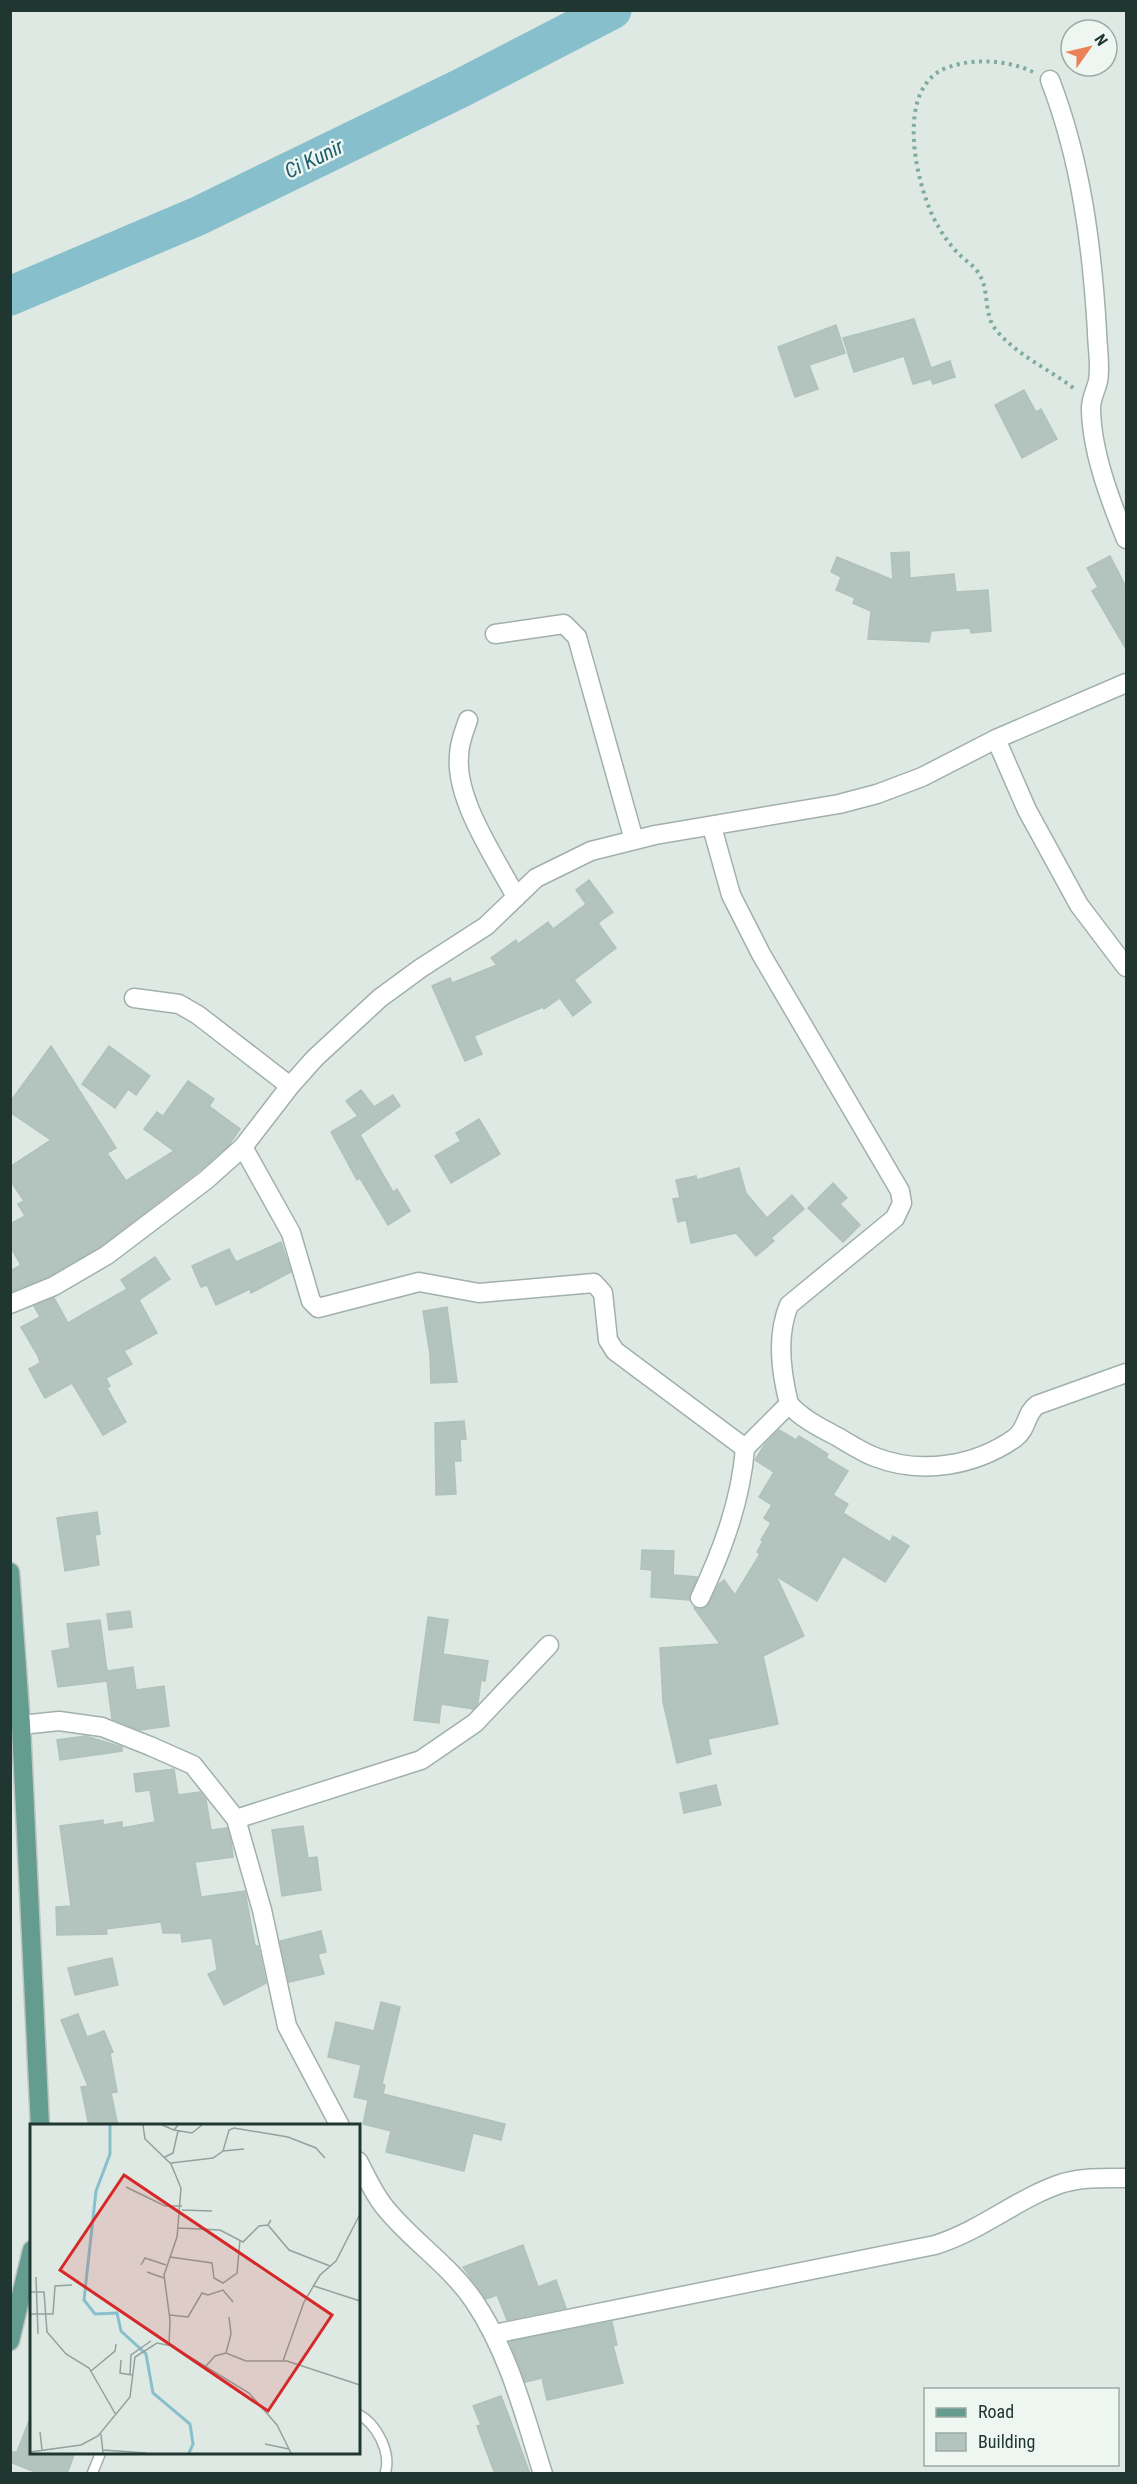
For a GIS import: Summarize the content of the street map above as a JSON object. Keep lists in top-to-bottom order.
{
  "water": ["Ci Kunir"],
  "legend": ["Road", "Building"],
  "north": "top right"
}
